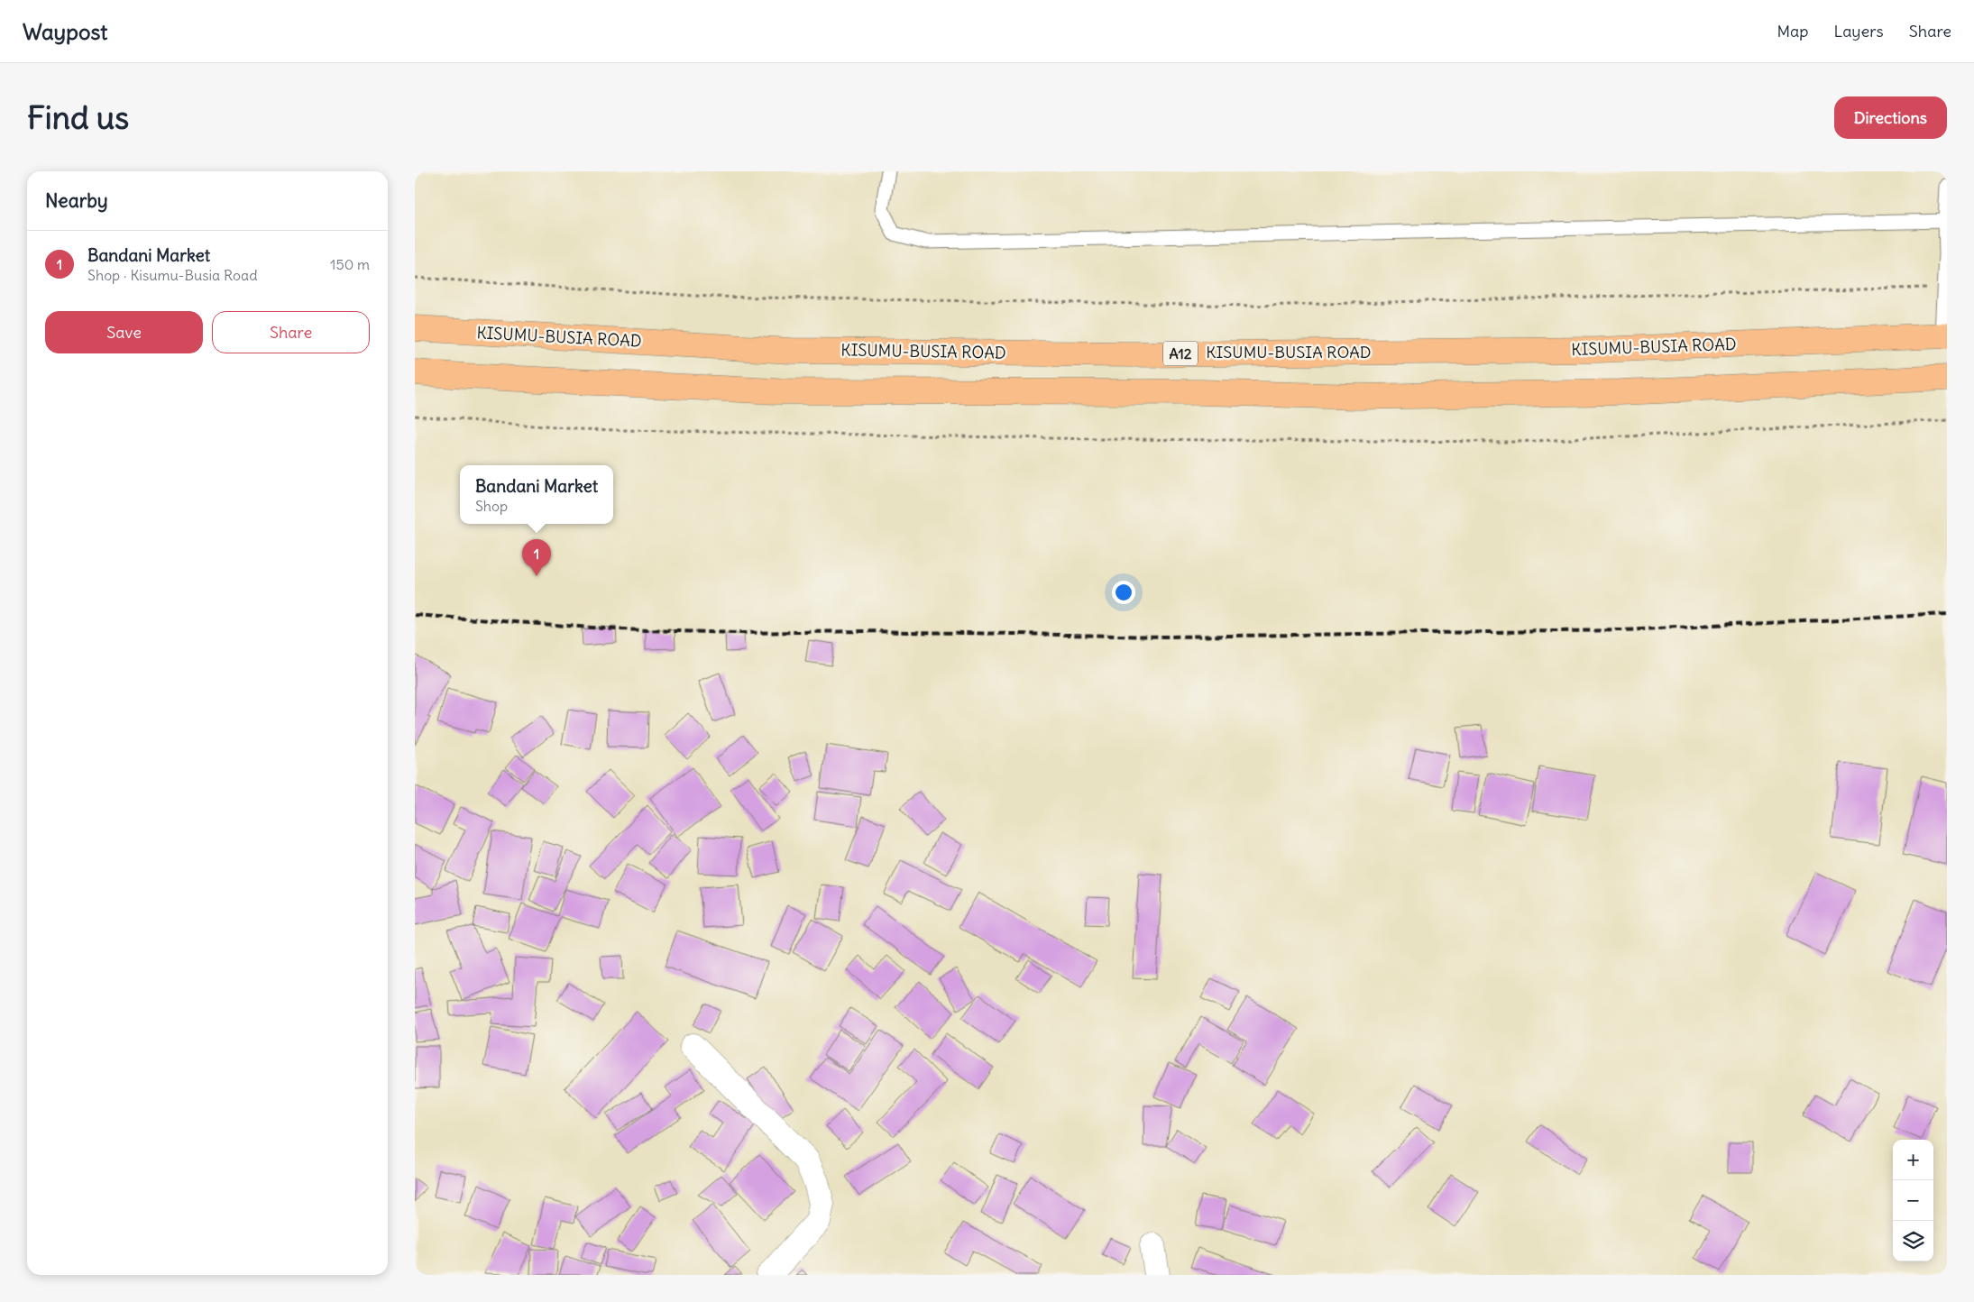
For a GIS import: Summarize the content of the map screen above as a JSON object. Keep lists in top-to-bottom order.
{
  "streets": {
    "highway": ["KISUMU-BUSIA ROAD", "A12"]
  },
  "page": {
    "header": "Waypost",
    "nav": ["Map", "Layers", "Share"],
    "buttons": [
      "Directions",
      ["Save", "Share"]
    ],
    "title": "Find us",
    "heading": "Nearby",
    "list": [
      {
        "mark": "1",
        "name": "Bandani Market",
        "note": "Shop · Kisumu-Busia Road",
        "value": "150 m"
      }
    ],
    "popup": ["Bandani Market", "Shop"],
    "pins": "1",
    "map_buttons": ["+", "−"]
  }
}
